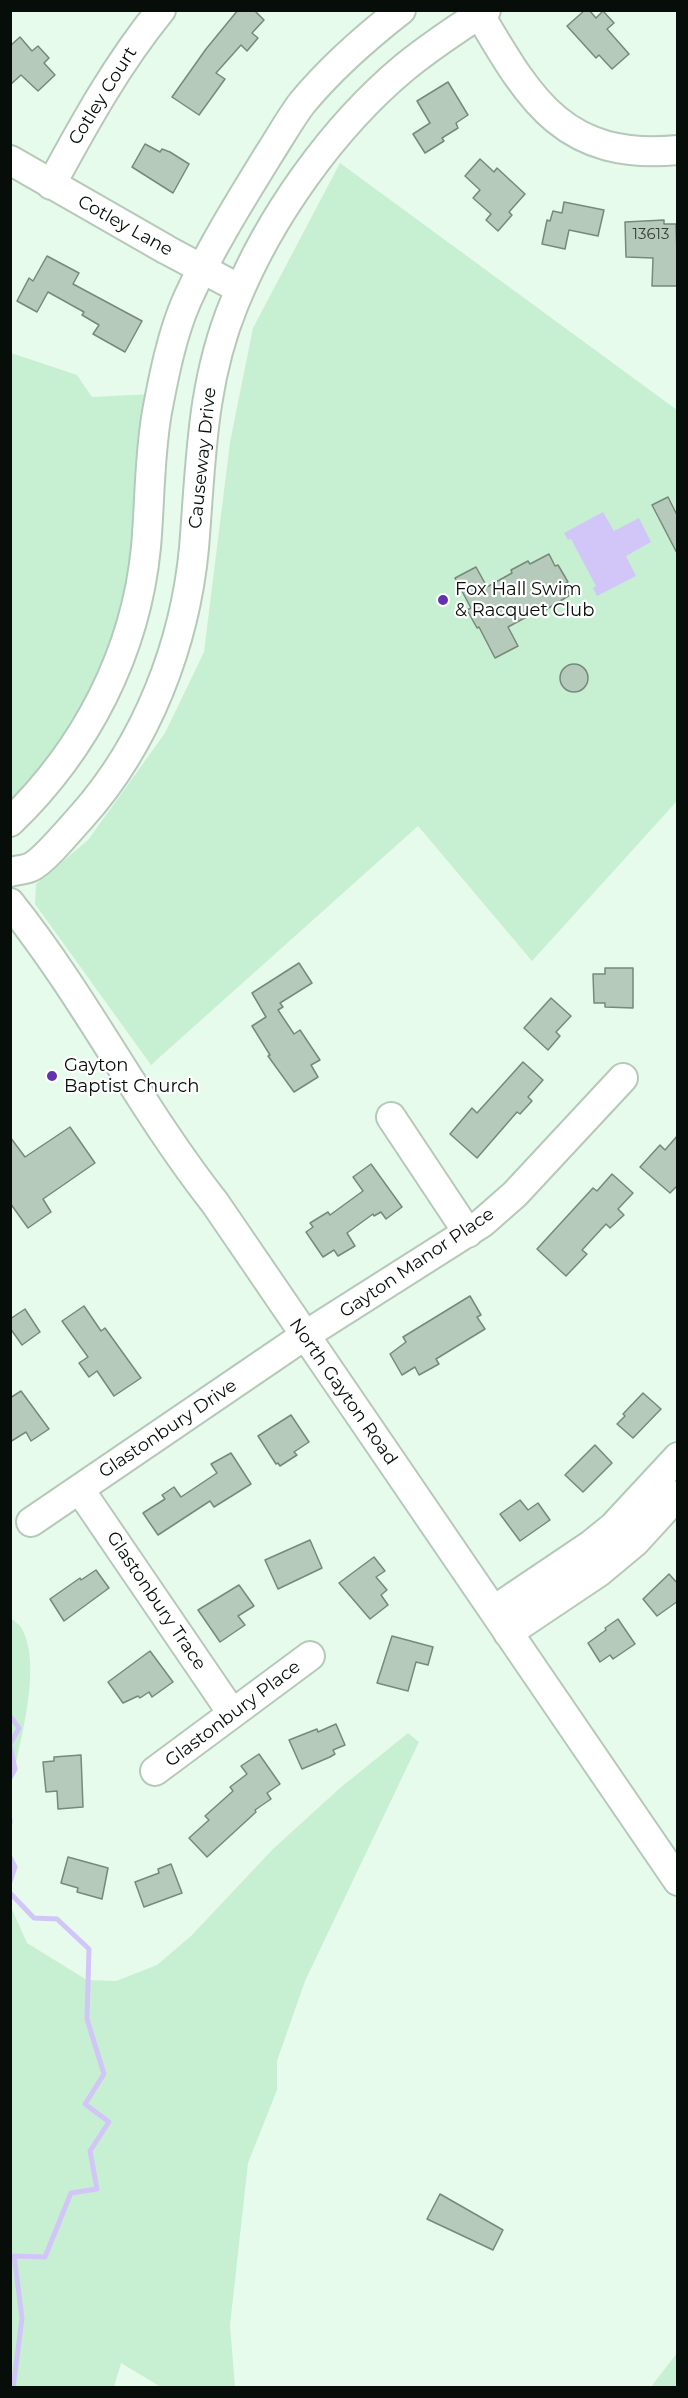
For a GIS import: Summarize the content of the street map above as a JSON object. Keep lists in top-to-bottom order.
{
  "streets": {
    "street": [
      "Cotley Court",
      "Cotley Lane",
      "Causeway Drive",
      "Gayton Manor Place",
      "North Gayton Road",
      "Glastonbury Drive",
      "Glastonbury Trace",
      "Glastonbury Place"
    ]
  },
  "crossings": [
    ["Cotley Court", "Cotley Lane"],
    ["Cotley Lane", "Causeway Drive"],
    ["Gayton Manor Place", "North Gayton Road"],
    ["Gayton Manor Place", "Glastonbury Drive"],
    ["North Gayton Road", "Glastonbury Drive"],
    ["Glastonbury Drive", "Glastonbury Trace"],
    ["Glastonbury Trace", "Glastonbury Place"]
  ],
  "places": ["Fox Hall Swim & Racquet Club", "Gayton Baptist Church"],
  "house_numbers": ["13613"]
}
